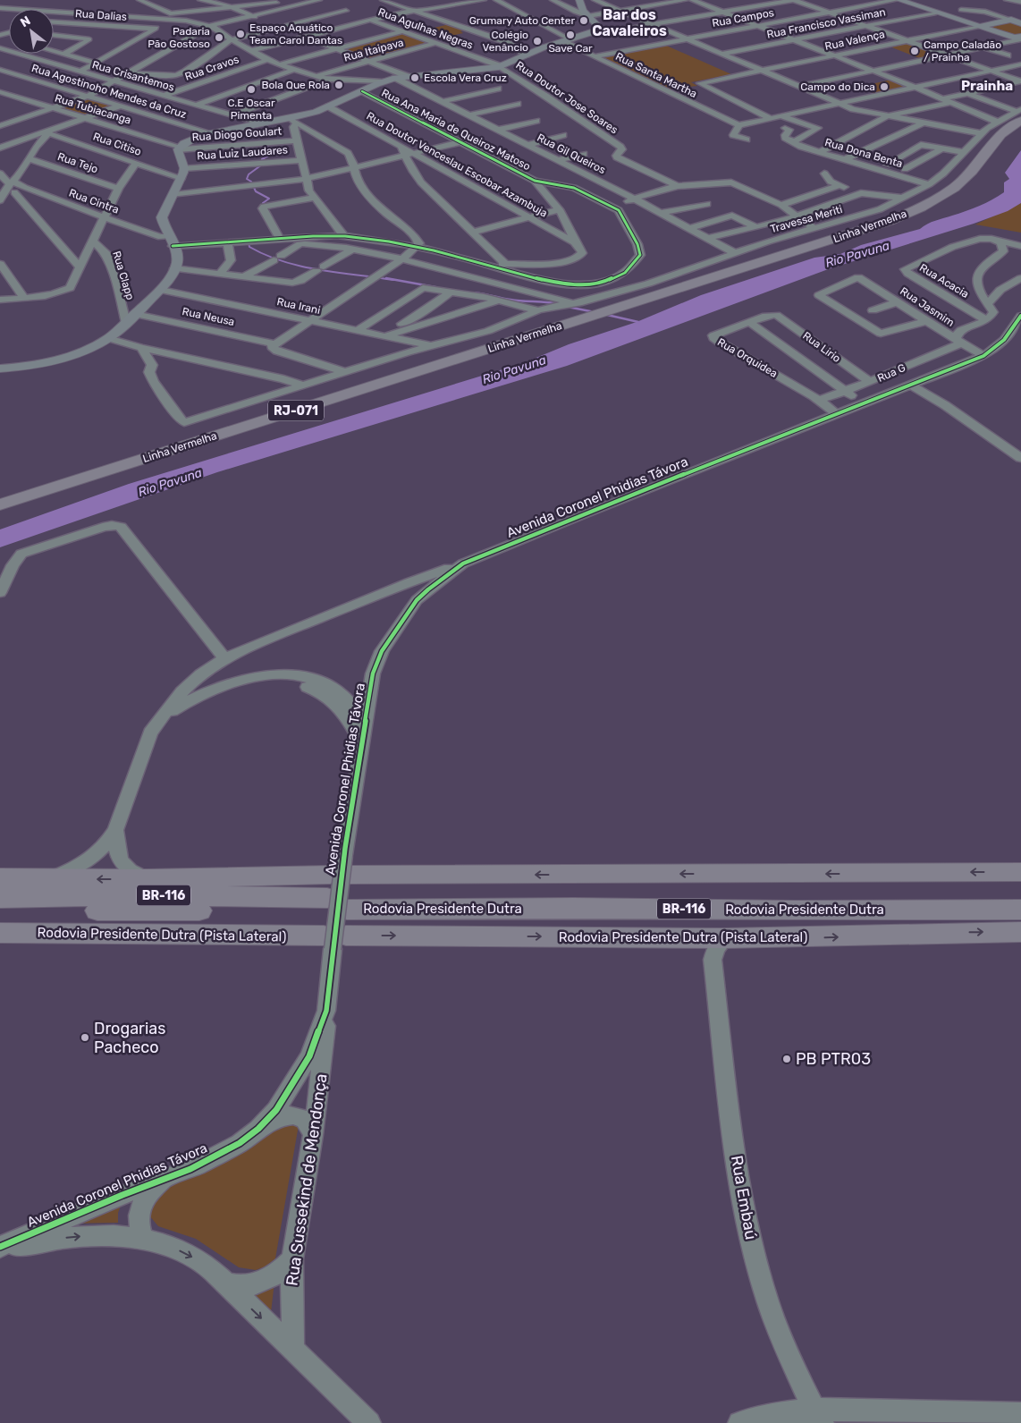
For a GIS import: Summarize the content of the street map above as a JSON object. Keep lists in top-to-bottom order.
{
  "streets": {
    "highway": [
      "Linha Vermelha",
      "RJ-071",
      "BR-116",
      "Rodovia Presidente Dutra",
      "Rodovia Presidente Dutra (Pista Lateral)"
    ],
    "main road": ["Rua Valença"],
    "street": [
      "Rua Dalias",
      "Rua Campos",
      "Rua Francisco Vassiman",
      "Rua Agulhas Negras",
      "Rua Itaipava",
      "Rua Cravos",
      "Rua Santa Martha",
      "Rua Crisantemos",
      "Rua Agostinoho Mendes da Cruz",
      "Rua Doutor Jose Soares",
      "Rua Tubiacanga",
      "Rua Ana Maria de Queiroz Matoso",
      "Rua Diogo Goulart",
      "Rua Citiso",
      "Rua Luiz Laudares",
      "Rua Dona Benta",
      "Rua Gil Queiros",
      "Rua Tejo",
      "Rua Doutor Venceslau Escobar Azambuja",
      "Rua Cintra",
      "Travessa Meriti",
      "Rua Clapp",
      "Rua Acacia",
      "Rua Irani",
      "Rua Jasmim",
      "Rua Neusa",
      "Rua Lirio",
      "Rua Orquidea",
      "Rua G",
      "Avenida Coronel Phidias Távora",
      "Rua Sussekind de Mendonça",
      "Rua Embaú"
    ]
  },
  "crossings": [
    ["Rua Campos", "Rua Santa Martha"],
    ["Rua Agulhas Negras", "Rua Itaipava"],
    ["Rua Agulhas Negras", "Rua Doutor Jose Soares"],
    ["Rua Cravos", "Rua Crisantemos"],
    ["Rua Tubiacanga", "Rua Diogo Goulart"],
    ["Rua Citiso", "Rua Luiz Laudares"],
    ["Rua Dona Benta", "Travessa Meriti"],
    ["Rua Gil Queiros", "Travessa Meriti"],
    ["Travessa Meriti", "Linha Vermelha"],
    ["Rua Acacia", "Rua G"],
    ["Rua Jasmim", "Rua G"],
    ["Rua Jasmim", "Avenida Coronel Phidias Távora"],
    ["Rua Lirio", "Rua Orquidea"],
    ["Rua Lirio", "Rua G"],
    ["Rua Orquidea", "Rua G"],
    ["Rua Orquidea", "Avenida Coronel Phidias Távora"],
    ["Avenida Coronel Phidias Távora", "BR-116"],
    ["Avenida Coronel Phidias Távora", "Rodovia Presidente Dutra"],
    ["Avenida Coronel Phidias Távora", "Rodovia Presidente Dutra (Pista Lateral)"],
    ["Avenida Coronel Phidias Távora", "Rua Sussekind de Mendonça"],
    ["BR-116", "Rodovia Presidente Dutra"],
    ["Rodovia Presidente Dutra (Pista Lateral)", "Rua Embaú"]
  ],
  "districts": ["Bar dos Cavaleiros", "Prainha"],
  "water": ["Rio Pavuna"],
  "places": [
    "Grumary Auto Center",
    "Espaço Aquático Team Carol Dantas",
    "Save Car",
    "Padaria Pão Gostoso",
    "Colégio Venâncio",
    "Campo Caladão / Prainha",
    "Escola Vera Cruz",
    "Bola Que Rola",
    "Campo do Dica",
    "C.E Oscar Pimenta",
    "Drogarias Pacheco",
    "PB PTR03"
  ],
  "north": "top left"
}
